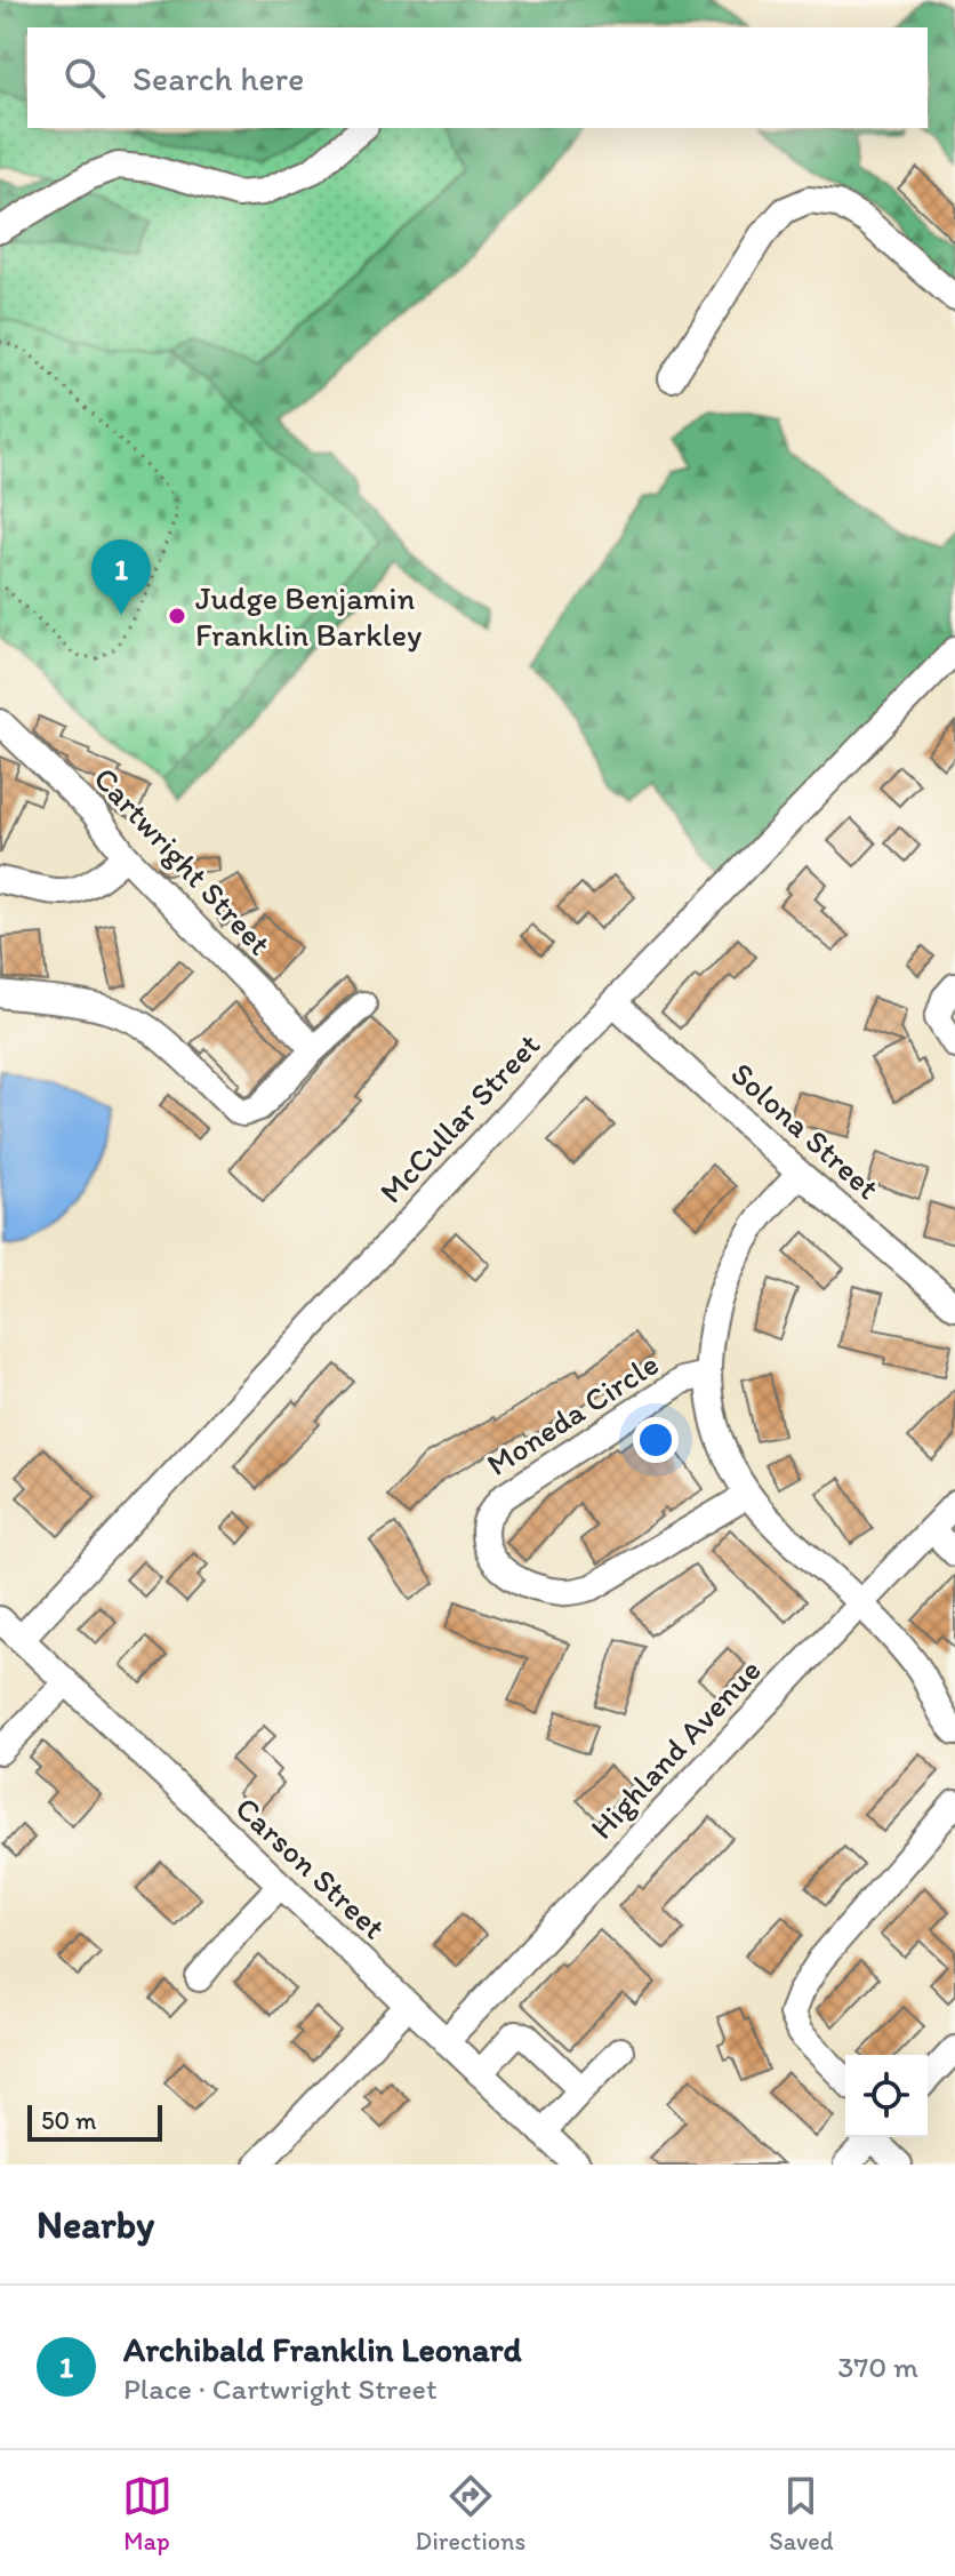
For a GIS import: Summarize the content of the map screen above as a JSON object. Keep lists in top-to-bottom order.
{
  "streets": {
    "street": [
      "Cartwright Street",
      "McCullar Street",
      "Solona Street",
      "Moneda Circle",
      "Highland Avenue",
      "Carson Street"
    ]
  },
  "crossings": [
    ["McCullar Street", "Solona Street"],
    ["McCullar Street", "Carson Street"],
    ["Highland Avenue", "Carson Street"]
  ],
  "places": ["Judge Benjamin Franklin Barkley"],
  "scale_bar": "50 m",
  "page": {
    "search": "Search here",
    "pins": "1",
    "scale": "50 m",
    "heading": "Nearby",
    "list": [
      {
        "mark": "1",
        "name": "Archibald Franklin Leonard",
        "note": "Place · Cartwright Street",
        "value": "370 m"
      }
    ],
    "nav": ["Map", "Directions", "Saved"]
  }
}
